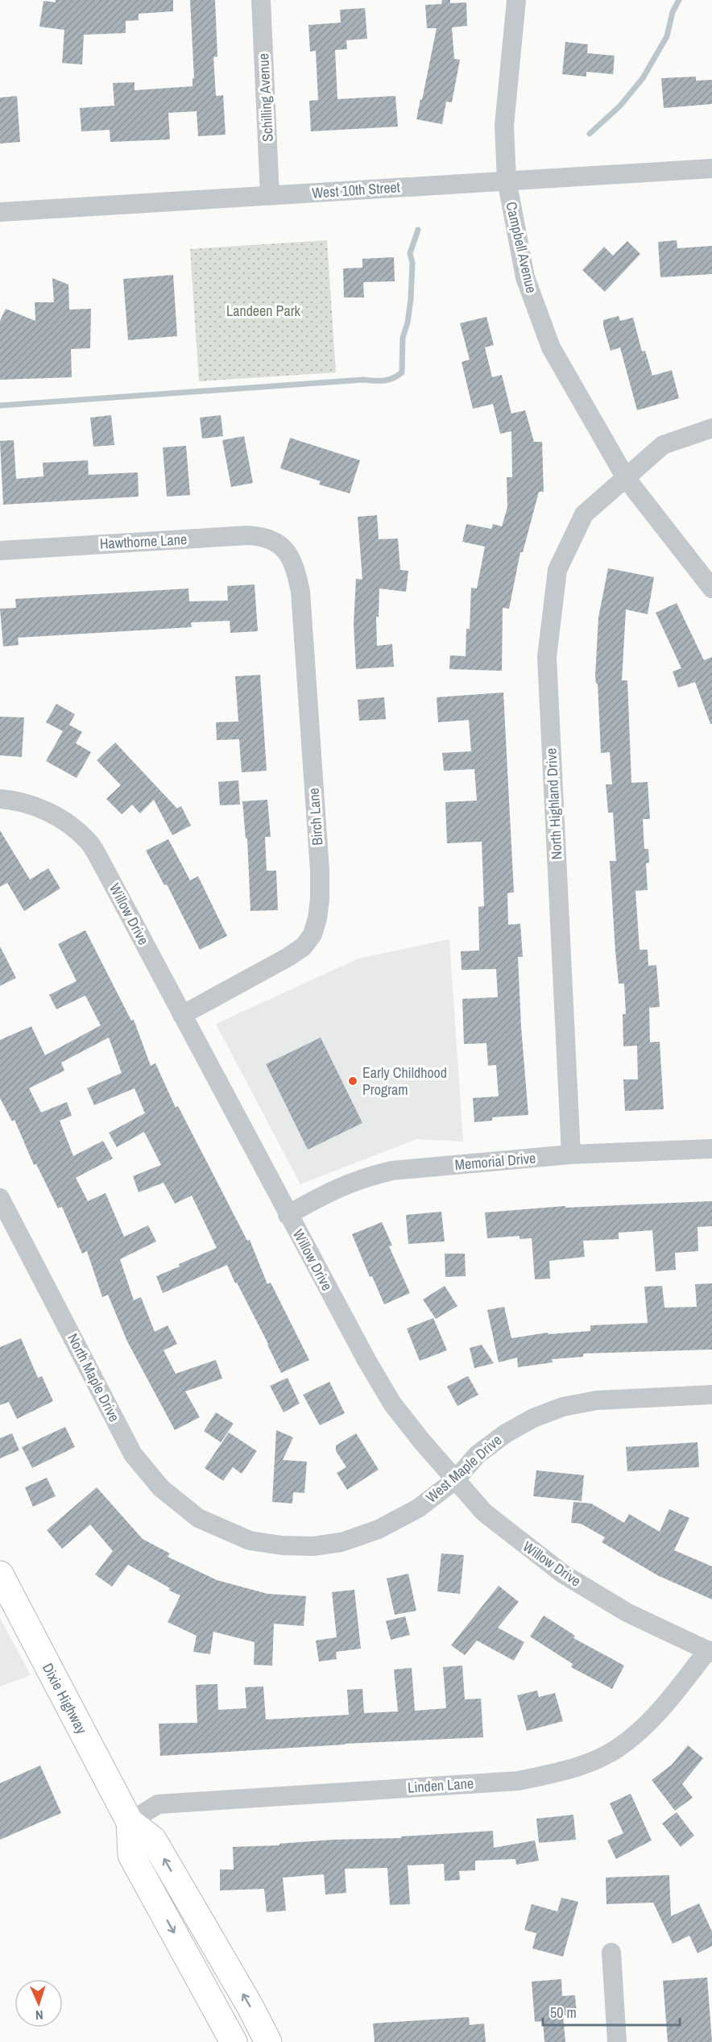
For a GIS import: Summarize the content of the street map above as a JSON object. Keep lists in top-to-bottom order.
{
  "streets": {
    "main road": ["Dixie Highway"],
    "street": [
      "Schilling Avenue",
      "West 10th Street",
      "Campbell Avenue",
      "Hawthorne Lane",
      "North Highland Drive",
      "Birch Lane",
      "Willow Drive",
      "Memorial Drive",
      "North Maple Drive",
      "West Maple Drive",
      "Linden Lane"
    ]
  },
  "crossings": [
    ["Schilling Avenue", "West 10th Street"],
    ["West 10th Street", "Campbell Avenue"],
    ["Campbell Avenue", "North Highland Drive"],
    ["Hawthorne Lane", "Birch Lane"],
    ["North Highland Drive", "Memorial Drive"],
    ["Birch Lane", "Willow Drive"],
    ["Willow Drive", "Memorial Drive"],
    ["Willow Drive", "West Maple Drive"],
    ["Willow Drive", "Linden Lane"],
    ["North Maple Drive", "West Maple Drive"],
    ["Dixie Highway", "Linden Lane"]
  ],
  "parks": ["Landeen Park"],
  "places": ["Early Childhood Program"],
  "scale_bar": "50 m",
  "north": "bottom"
}
